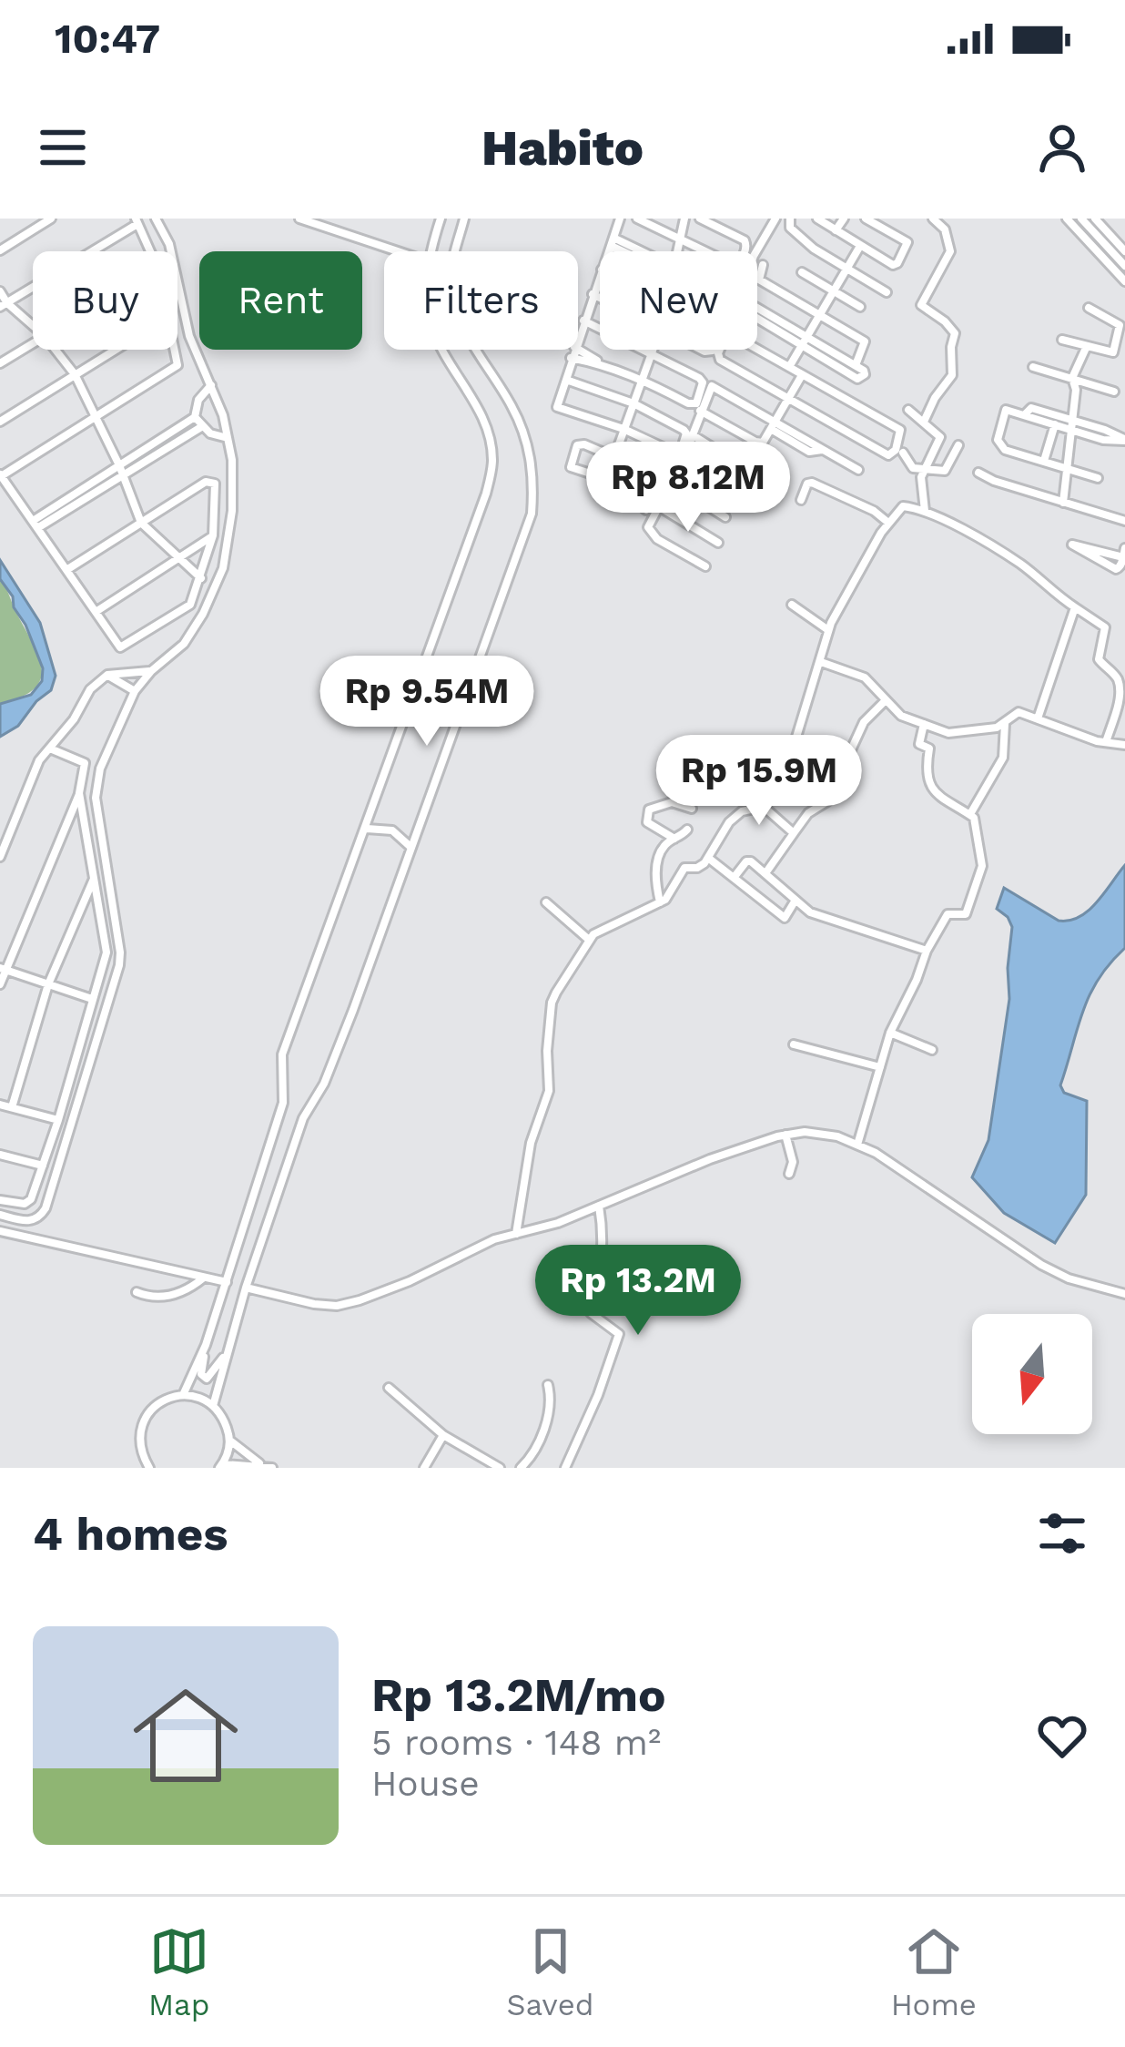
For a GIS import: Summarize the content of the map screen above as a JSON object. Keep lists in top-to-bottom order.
{
  "north": "bottom",
  "page": {
    "status": "10:47",
    "header": "Habito",
    "chip": [
      "Buy",
      "Rent",
      "Filters",
      "New"
    ],
    "price": [
      "Rp 8.12M",
      "Rp 9.54M",
      "Rp 15.9M",
      "Rp 13.2M"
    ],
    "heading": "4 homes",
    "list": [
      {
        "name": "Rp 13.2M/mo",
        "note": "5 rooms · 148 m² · House"
      }
    ],
    "tabs": ["Map", "Saved", "Home"]
  }
}
